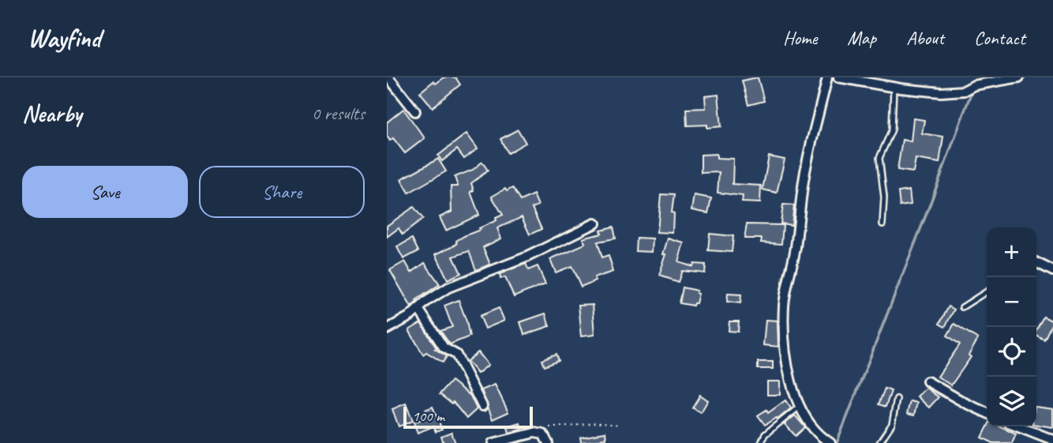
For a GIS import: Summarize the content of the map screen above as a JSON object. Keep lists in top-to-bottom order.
{
  "scale_bar": "100 m",
  "page": {
    "header": "Wayfind",
    "nav": [
      "Home",
      "Map",
      "About",
      "Contact"
    ],
    "heading": ["Nearby", "0 results"],
    "buttons": ["Save", "Share"],
    "map_buttons": ["+", "−"],
    "scale": "100 m"
  }
}
